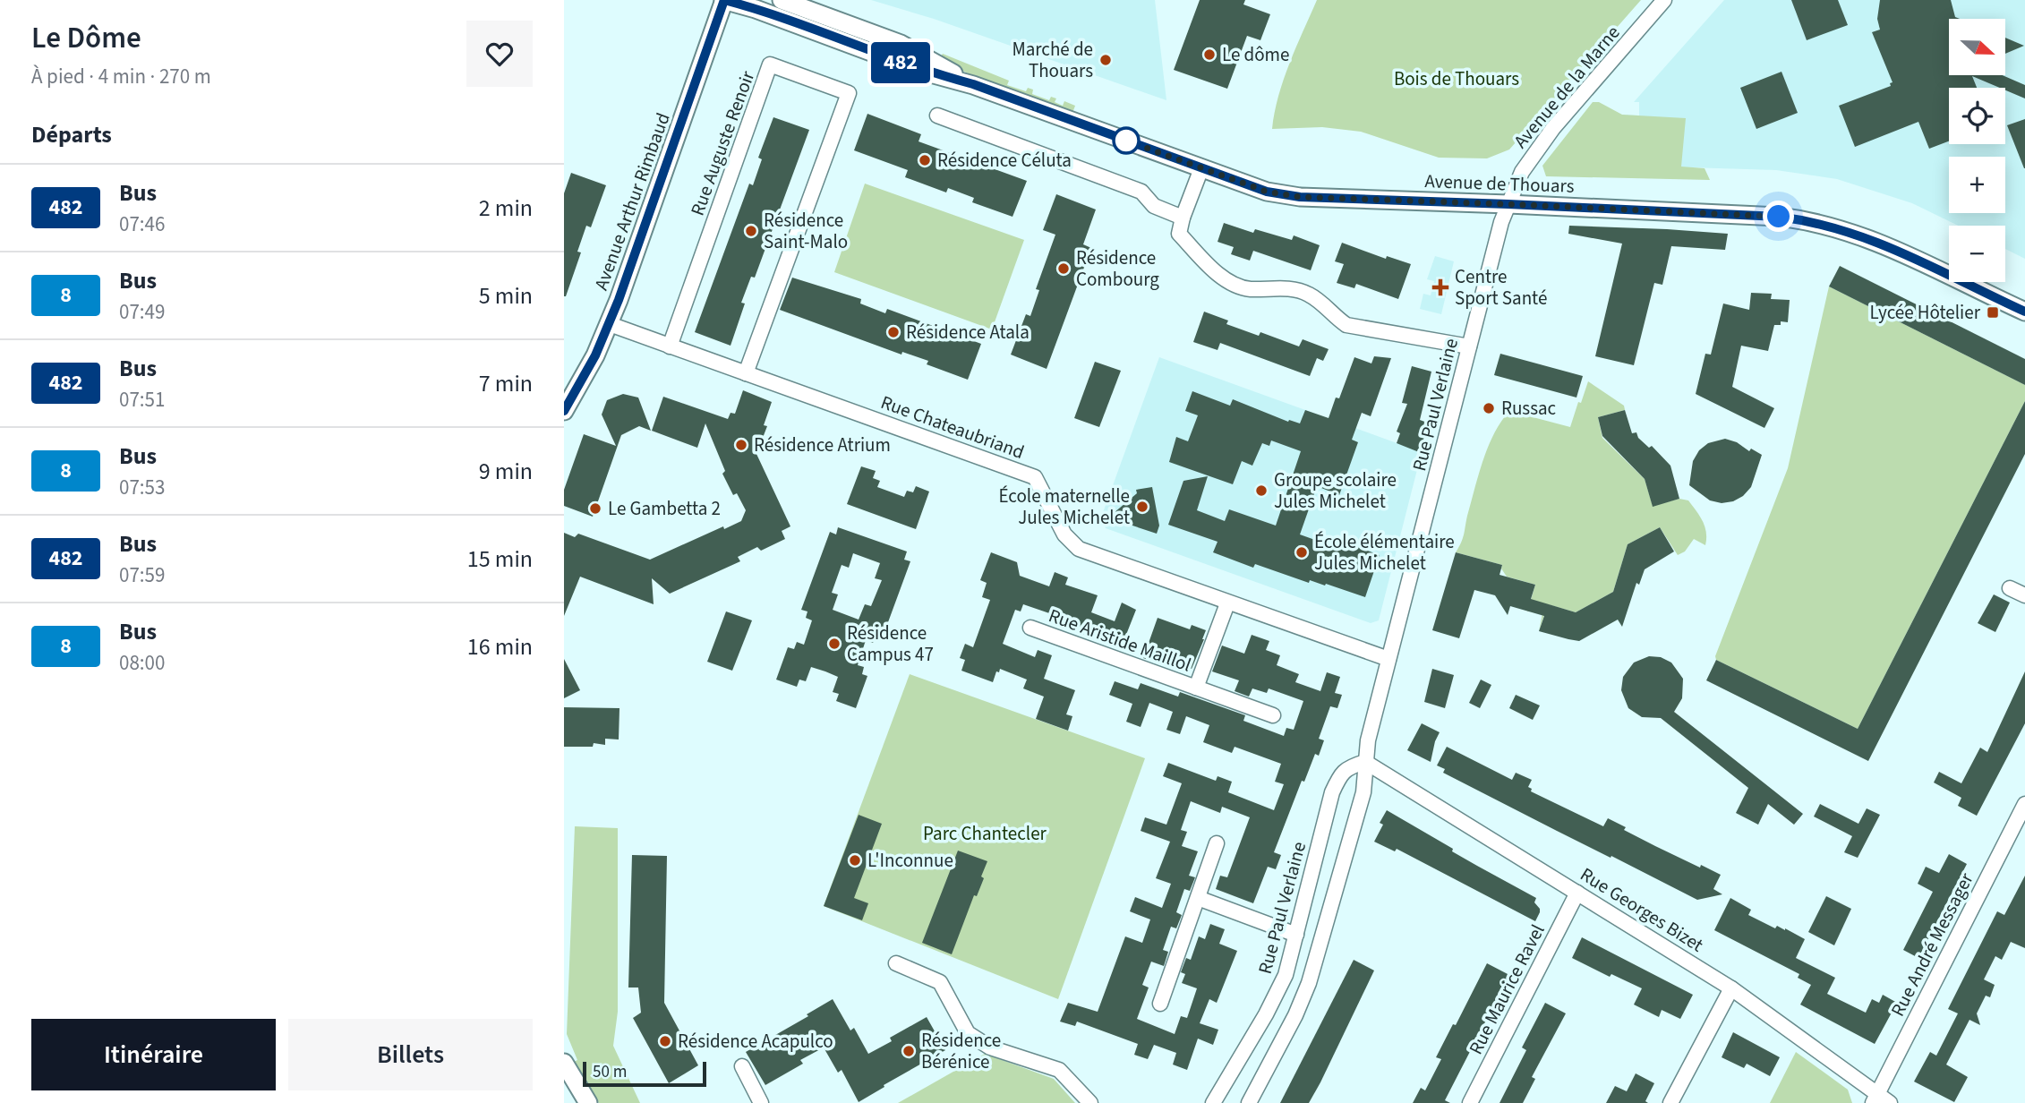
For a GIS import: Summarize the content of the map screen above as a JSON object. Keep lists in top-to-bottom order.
{
  "streets": {
    "street": [
      "Avenue de la Marne",
      "Rue Auguste Renoir",
      "Avenue de Thouars",
      "Avenue Arthur Rimbaud",
      "Rue Paul Verlaine",
      "Rue Chateaubriand",
      "Rue Aristide Maillol",
      "Rue Georges Bizet",
      "Rue André Messager",
      "Rue Maurice Ravel"
    ]
  },
  "crossings": [
    ["Avenue de la Marne", "Avenue de Thouars"],
    ["Avenue de la Marne", "Rue Paul Verlaine"],
    ["Rue Auguste Renoir", "Rue Chateaubriand"],
    ["Avenue de Thouars", "Avenue Arthur Rimbaud"],
    ["Avenue de Thouars", "Rue Paul Verlaine"],
    ["Avenue Arthur Rimbaud", "Rue Chateaubriand"],
    ["Rue Paul Verlaine", "Rue Chateaubriand"],
    ["Rue Paul Verlaine", "Rue Georges Bizet"],
    ["Rue Chateaubriand", "Rue Aristide Maillol"],
    ["Rue Georges Bizet", "Rue André Messager"],
    ["Rue Georges Bizet", "Rue Maurice Ravel"]
  ],
  "parks": ["Bois de Thouars", "Parc Chantecler"],
  "places": {
    "other": [
      "Le dôme",
      "Marché de Thouars",
      "Résidence Céluta",
      "Résidence Saint-Malo",
      "Résidence Combourg",
      "Résidence Atala",
      "Russac",
      "Résidence Atrium",
      "Groupe scolaire Jules Michelet",
      "École maternelle Jules Michelet",
      "Le Gambetta 2",
      "École élémentaire Jules Michelet",
      "Résidence Campus 47",
      "L'Inconnue",
      "Résidence Acapulco",
      "Résidence Bérénice"
    ],
    "health": ["Centre Sport Santé"],
    "transit": ["Lycée Hôtelier"]
  },
  "lines": ["bus line 482"],
  "scale_bar": "50 m",
  "north": "right",
  "page": {
    "heading": [
      ["Le Dôme", "À pied · 4 min · 270 m"],
      "Départs"
    ],
    "on_map": "482",
    "map_buttons": ["+", "−"],
    "list": [
      {
        "mark": "482",
        "name": "Bus",
        "note": "07:46",
        "value": "2 min"
      },
      {
        "mark": "8",
        "name": "Bus",
        "note": "07:49",
        "value": "5 min"
      },
      {
        "mark": "482",
        "name": "Bus",
        "note": "07:51",
        "value": "7 min"
      },
      {
        "mark": "8",
        "name": "Bus",
        "note": "07:53",
        "value": "9 min"
      },
      {
        "mark": "482",
        "name": "Bus",
        "note": "07:59",
        "value": "15 min"
      },
      {
        "mark": "8",
        "name": "Bus",
        "note": "08:00",
        "value": "16 min"
      }
    ],
    "buttons": ["Itinéraire", "Billets"],
    "scale": "50 m"
  }
}
